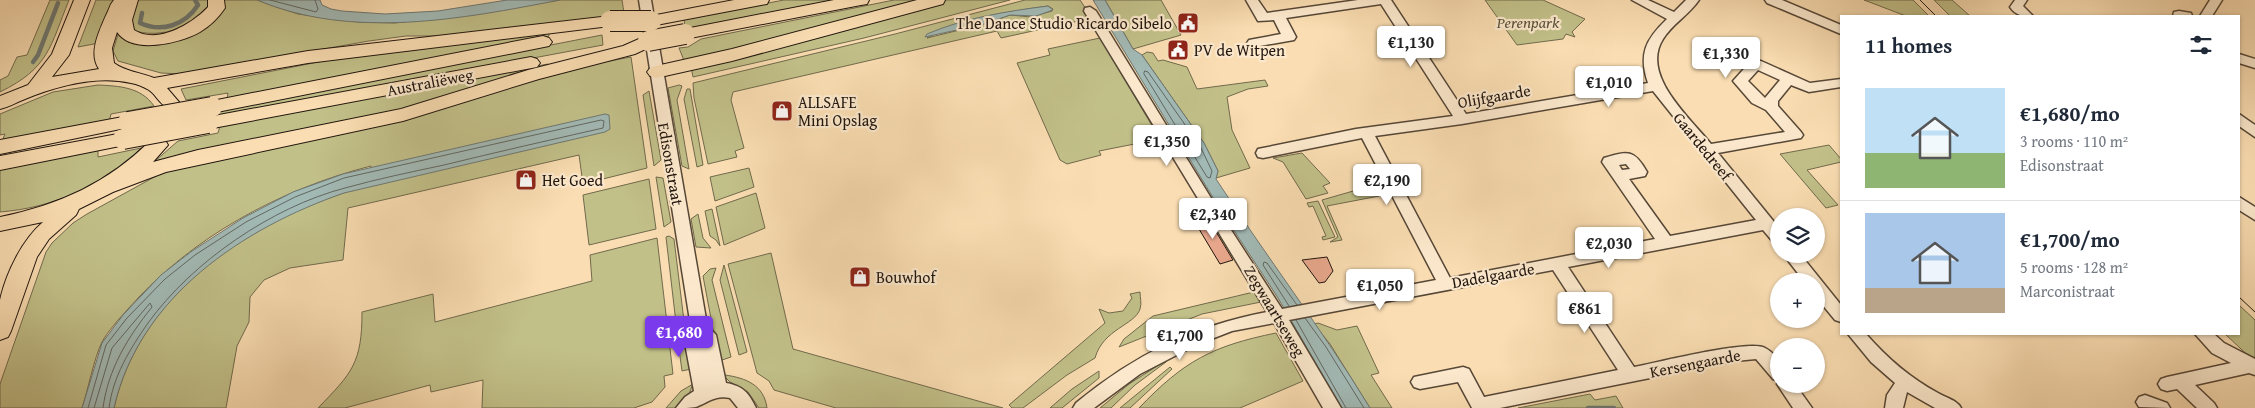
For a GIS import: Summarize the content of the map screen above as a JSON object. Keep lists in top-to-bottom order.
{
  "streets": {
    "main road": ["Australiëweg"],
    "street": [
      "Olijfgaarde",
      "Gaardedreef",
      "Edisonstraat",
      "Dadelgaarde",
      "Zegwaartseweg",
      "Kersengaarde"
    ]
  },
  "crossings": [
    ["Olijfgaarde", "Gaardedreef"],
    ["Gaardedreef", "Dadelgaarde"],
    ["Dadelgaarde", "Zegwaartseweg"],
    ["Dadelgaarde", "Kersengaarde"]
  ],
  "parks": ["Perenpark"],
  "places": {
    "public building": ["The Dance Studio Ricardo Sibelo", "PV de Witpen"],
    "shop": ["ALLSAFE Mini Opslag", "Het Goed", "Bouwhof"]
  },
  "page": {
    "heading": "11 homes",
    "price": [
      "€1,130",
      "€1,330",
      "€1,010",
      "€1,350",
      "€2,190",
      "€2,340",
      "€2,030",
      "€1,050",
      "€861",
      "€1,680",
      "€1,700"
    ],
    "list": [
      {
        "name": "€1,680/mo",
        "note": "3 rooms · 110 m² · Edisonstraat"
      },
      {
        "name": "€1,700/mo",
        "note": "5 rooms · 128 m² · Marconistraat"
      }
    ],
    "map_buttons": ["+", "−"]
  }
}
